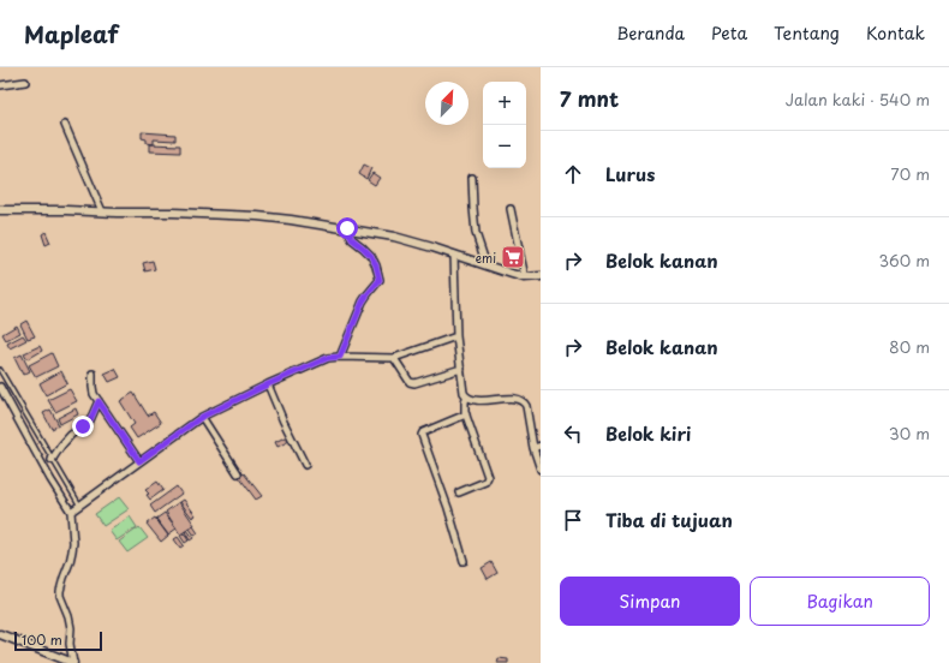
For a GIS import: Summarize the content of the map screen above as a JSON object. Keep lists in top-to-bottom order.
{
  "places": {
    "supermarket": ["emi"]
  },
  "scale_bar": "100 m",
  "north": "top right",
  "page": {
    "header": "Mapleaf",
    "nav": [
      "Beranda",
      "Peta",
      "Tentang",
      "Kontak"
    ],
    "heading": ["7 mnt", "Jalan kaki · 540 m"],
    "map_buttons": ["+", "−"],
    "list": [
      ["Lurus", "70 m"],
      ["Belok kanan", "360 m"],
      ["Belok kanan", "80 m"],
      ["Belok kiri", "30 m"],
      "Tiba di tujuan"
    ],
    "buttons": ["Simpan", "Bagikan"],
    "scale": "100 m"
  }
}
